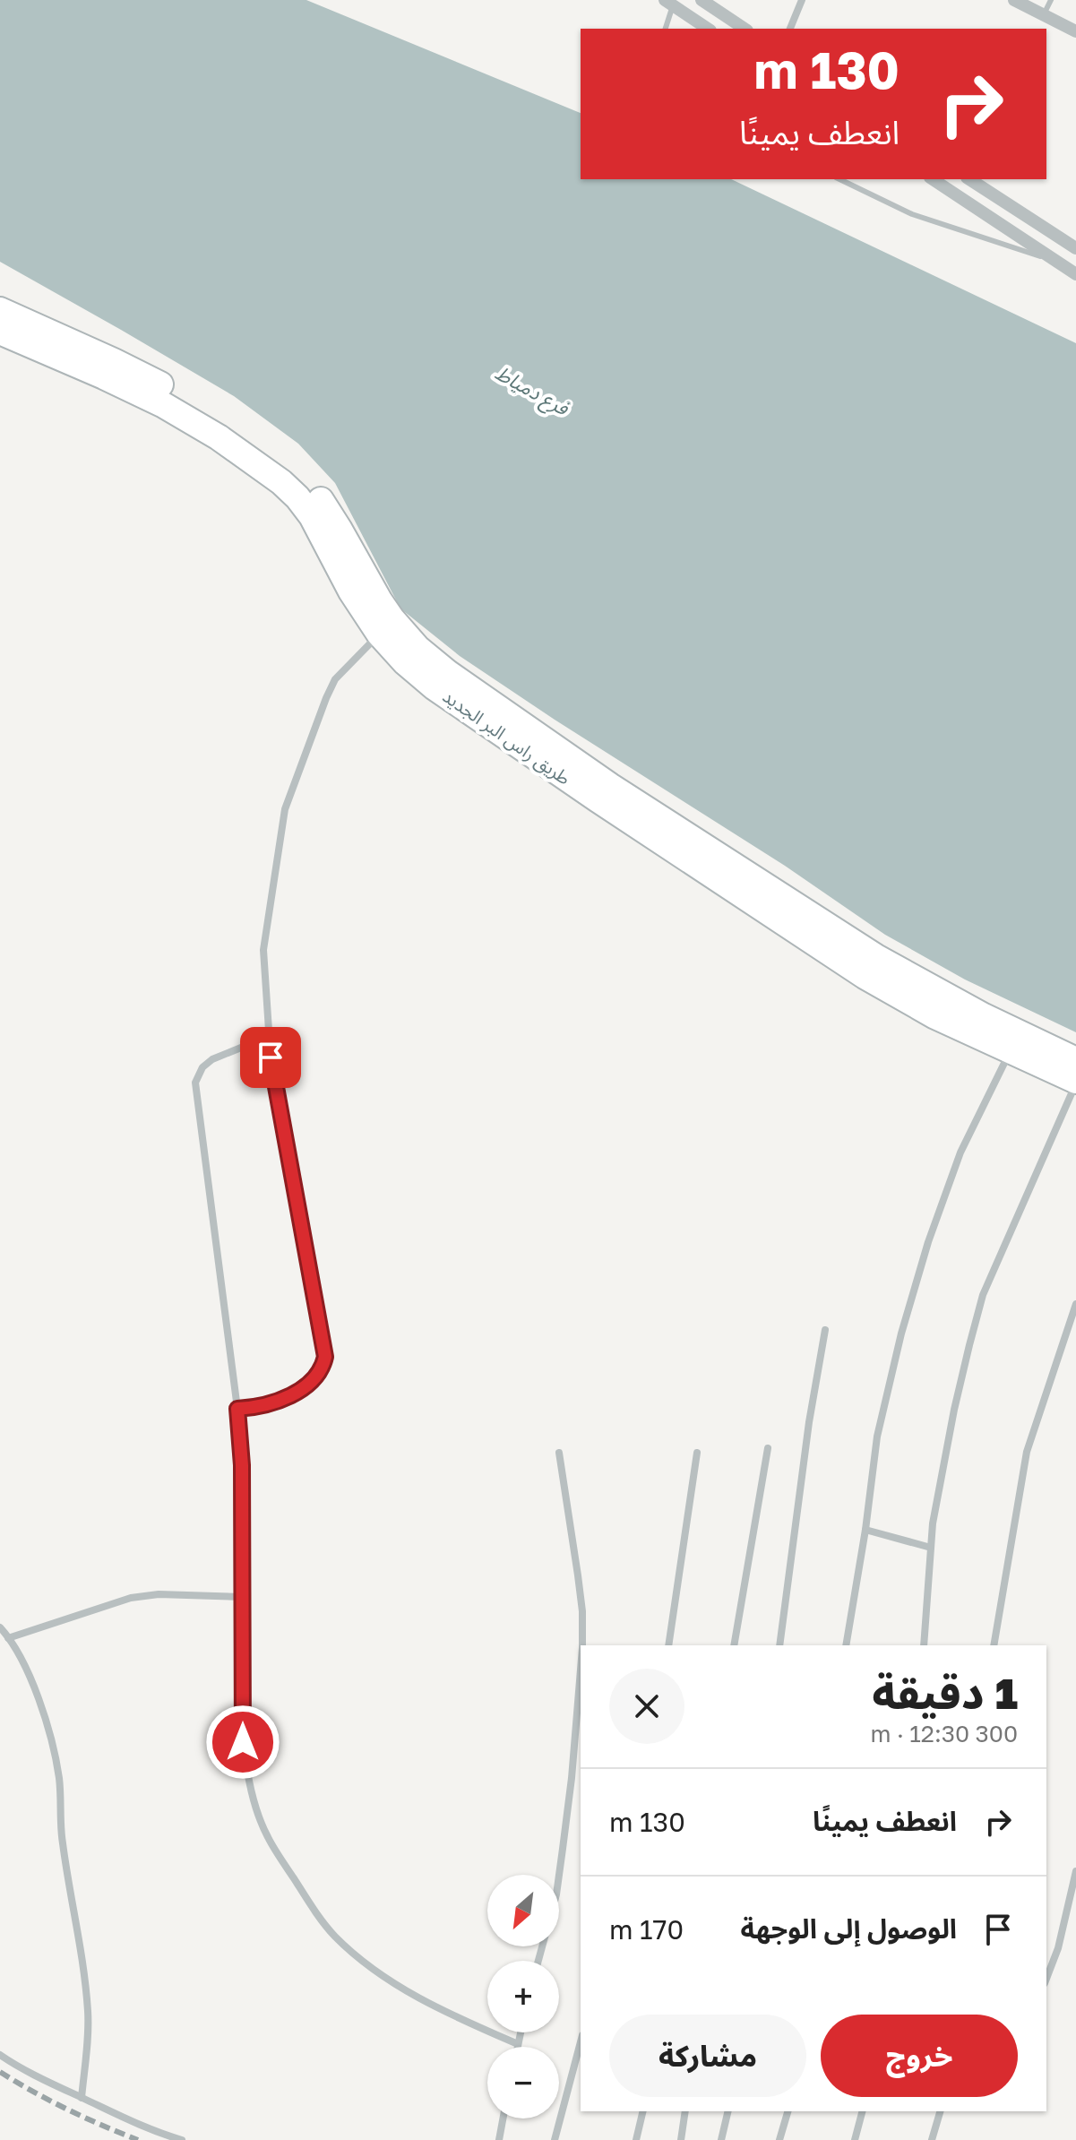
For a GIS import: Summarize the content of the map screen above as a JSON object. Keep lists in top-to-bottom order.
{
  "streets": {
    "main road": ["طريق راس البر الجديد"]
  },
  "water": ["فرع دمياط"],
  "north": "bottom left",
  "page": {
    "turn": ["130 m", "انعطف يمينًا"],
    "heading": ["1 دقيقة", "300 m · 12:30"],
    "list": [
      {
        "name": "انعطف يمينًا",
        "value": "130 m"
      },
      {
        "name": "الوصول إلى الوجهة",
        "value": "170 m"
      }
    ],
    "map_buttons": ["+", "−"],
    "buttons": ["خروج", "مشاركة"]
  }
}
